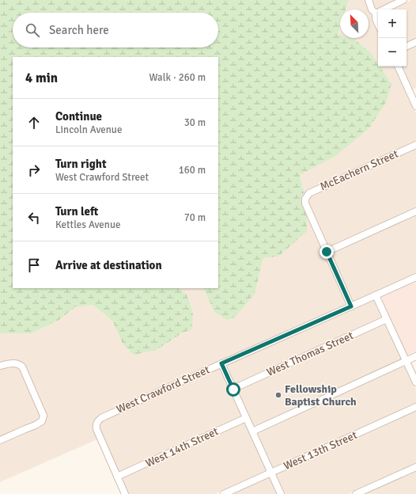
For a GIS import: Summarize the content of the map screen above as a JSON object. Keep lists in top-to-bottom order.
{
  "streets": {
    "street": [
      "McEachern Street",
      "West Thomas Street",
      "West Crawford Street",
      "West 14th Street",
      "West 13th Street"
    ]
  },
  "crossings": [
    ["West Crawford Street", "West 14th Street"]
  ],
  "places": ["Fellowship Baptist Church"],
  "north": "top left",
  "page": {
    "map_buttons": ["+", "−"],
    "search": "Search here",
    "heading": ["4 min", "Walk · 260 m"],
    "list": [
      ["Continue", "Lincoln Avenue", "30 m"],
      ["Turn right", "West Crawford Street", "160 m"],
      ["Turn left", "Kettles Avenue", "70 m"],
      "Arrive at destination"
    ]
  }
}
